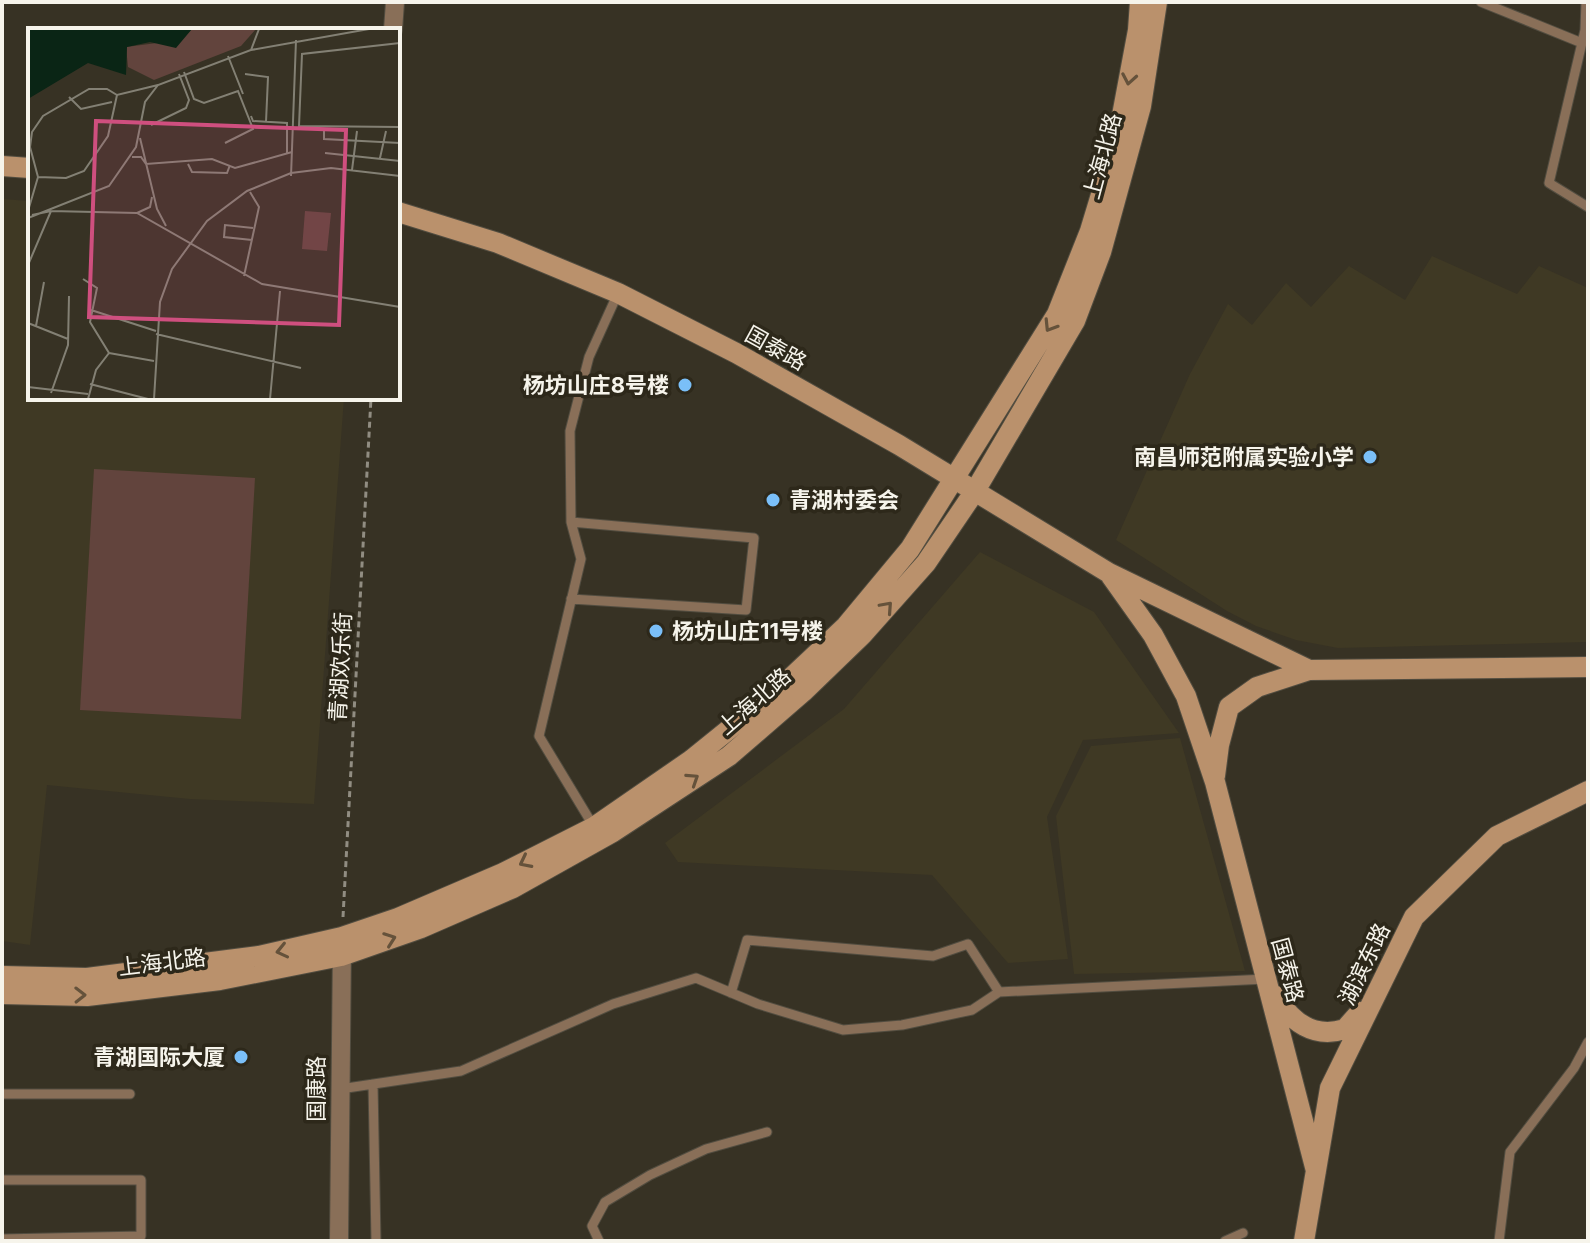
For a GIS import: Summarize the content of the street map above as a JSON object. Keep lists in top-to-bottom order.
{
  "streets": {
    "main road": ["上海北路", "国泰路", "湖滨东路"],
    "street": ["国康路"],
    "path": ["青湖欢乐街"]
  },
  "crossings": [
    ["上海北路", "国泰路"],
    ["上海北路", "青湖欢乐街"],
    ["上海北路", "国康路"],
    ["国泰路", "湖滨东路"],
    ["青湖欢乐街", "国康路"]
  ],
  "places": [
    "杨坊山庄8号楼",
    "南昌师范附属实验小学",
    "青湖村委会",
    "杨坊山庄11号楼",
    "青湖国际大厦"
  ]
}
